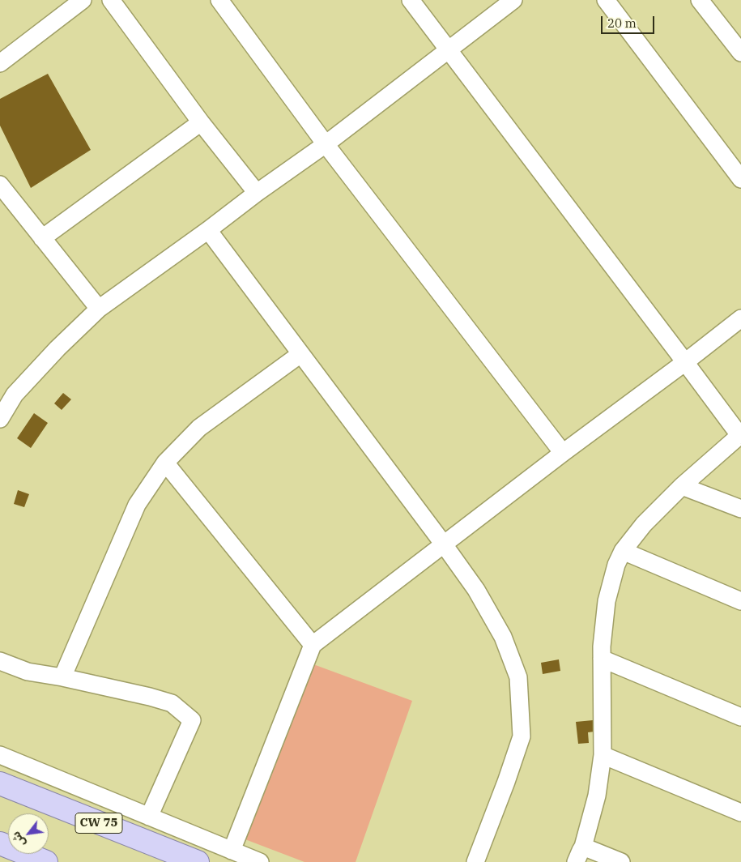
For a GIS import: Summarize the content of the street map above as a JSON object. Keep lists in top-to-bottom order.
{
  "streets": {
    "main road": ["CW 75"]
  },
  "scale_bar": "20 m",
  "north": "bottom left"
}
